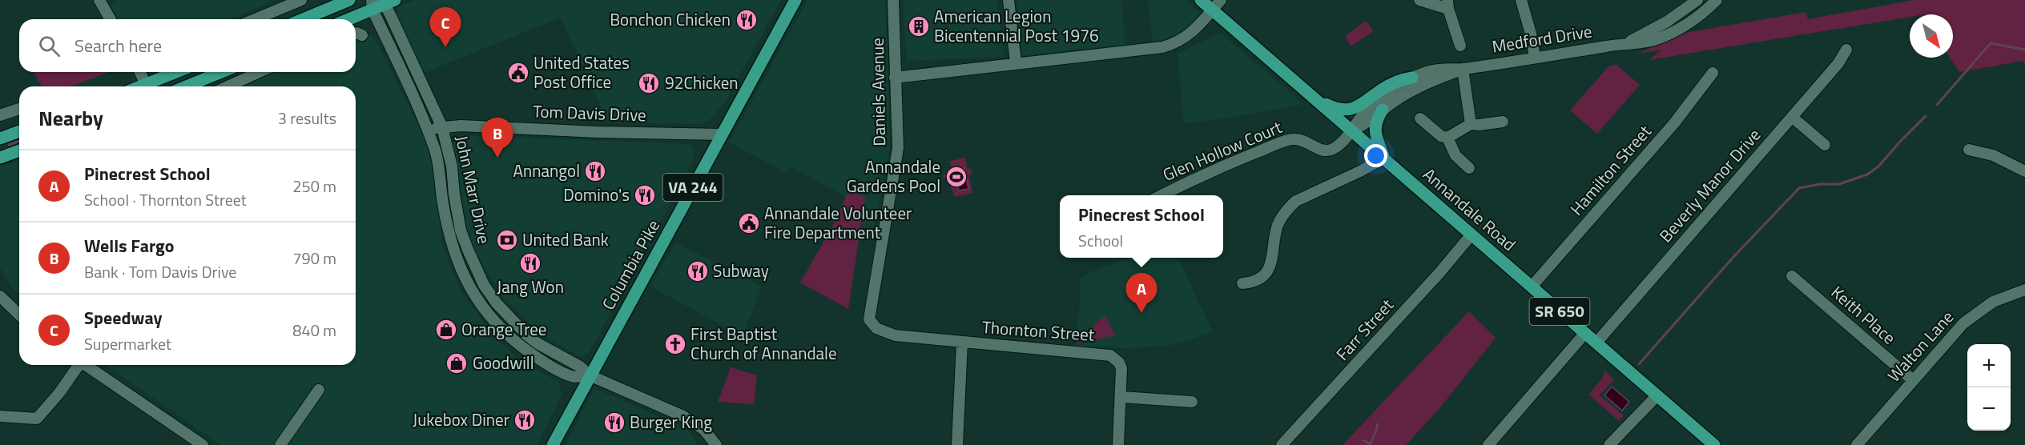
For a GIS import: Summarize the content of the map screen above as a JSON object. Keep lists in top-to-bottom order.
{
  "streets": {
    "main road": [
      "VA 244",
      "Annandale Road",
      "Columbia Pike",
      "SR 650"
    ],
    "street": [
      "Medford Drive",
      "Daniels Avenue",
      "Tom Davis Drive",
      "Glen Hollow Court",
      "Hamilton Street",
      "Beverly Manor Drive",
      "John Marr Drive",
      "Keith Place",
      "Farr Street",
      "Thornton Street",
      "Walton Lane"
    ]
  },
  "crossings": [
    ["Medford Drive", "Glen Hollow Court"],
    ["Medford Drive", "Annandale Road"],
    ["Daniels Avenue", "Thornton Street"],
    ["Tom Davis Drive", "John Marr Drive"],
    ["Tom Davis Drive", "Columbia Pike"],
    ["Glen Hollow Court", "Annandale Road"],
    ["Hamilton Street", "Annandale Road"],
    ["Beverly Manor Drive", "Annandale Road"],
    ["John Marr Drive", "Columbia Pike"],
    ["Annandale Road", "Farr Street"],
    ["Keith Place", "Walton Lane"]
  ],
  "places": {
    "restaurant": [
      "Bonchon Chicken",
      "92Chicken",
      "Annangol",
      "Domino's",
      "Jang Won",
      "Subway",
      "Jukebox Diner",
      "Burger King"
    ],
    "building": ["American Legion Bicentennial Post 1976"],
    "public building": ["United States Post Office", "Annandale Volunteer Fire Department"],
    "sports": ["Annandale Gardens Pool"],
    "bank": ["United Bank"],
    "shop": ["Orange Tree", "Goodwill"],
    "church": ["First Baptist Church of Annandale"]
  },
  "north": "bottom right",
  "page": {
    "pins": ["C", "B", "A"],
    "search": "Search here",
    "heading": ["Nearby", "3 results"],
    "list": [
      {
        "mark": "A",
        "name": "Pinecrest School",
        "note": "School · Thornton Street",
        "value": "250 m"
      },
      {
        "mark": "B",
        "name": "Wells Fargo",
        "note": "Bank · Tom Davis Drive",
        "value": "790 m"
      },
      {
        "mark": "C",
        "name": "Speedway",
        "note": "Supermarket",
        "value": "840 m"
      }
    ],
    "popup": ["Pinecrest School", "School"],
    "map_buttons": ["+", "−"]
  }
}
